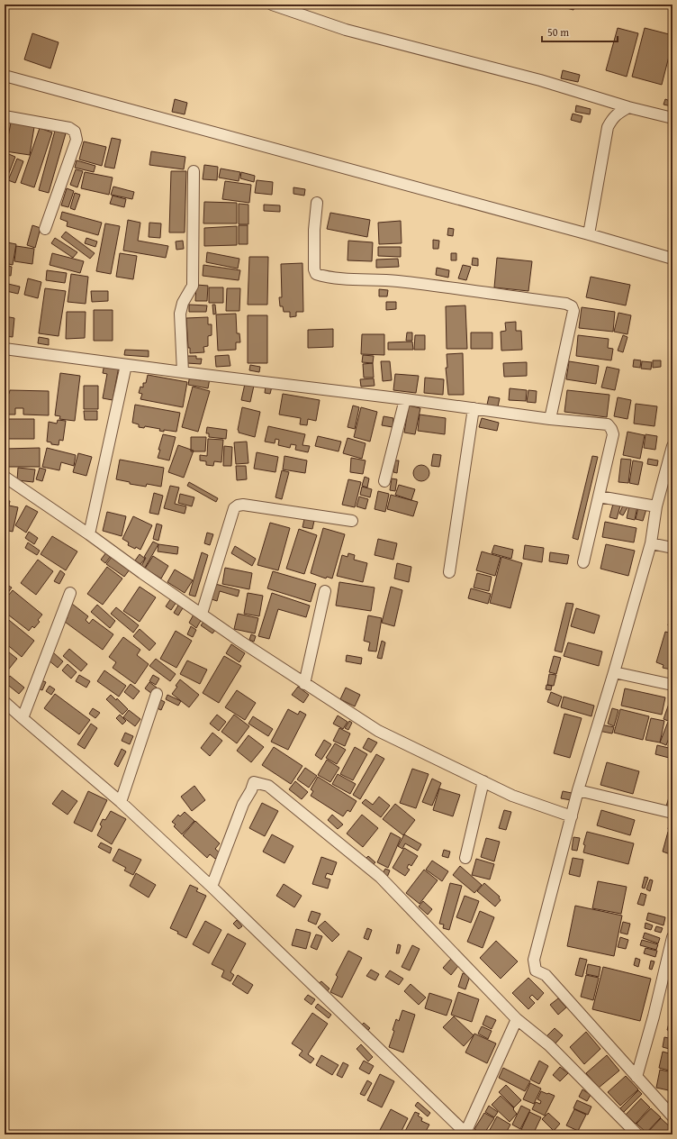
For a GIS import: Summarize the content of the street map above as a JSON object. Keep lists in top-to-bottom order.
{
  "scale_bar": "50 m"
}
